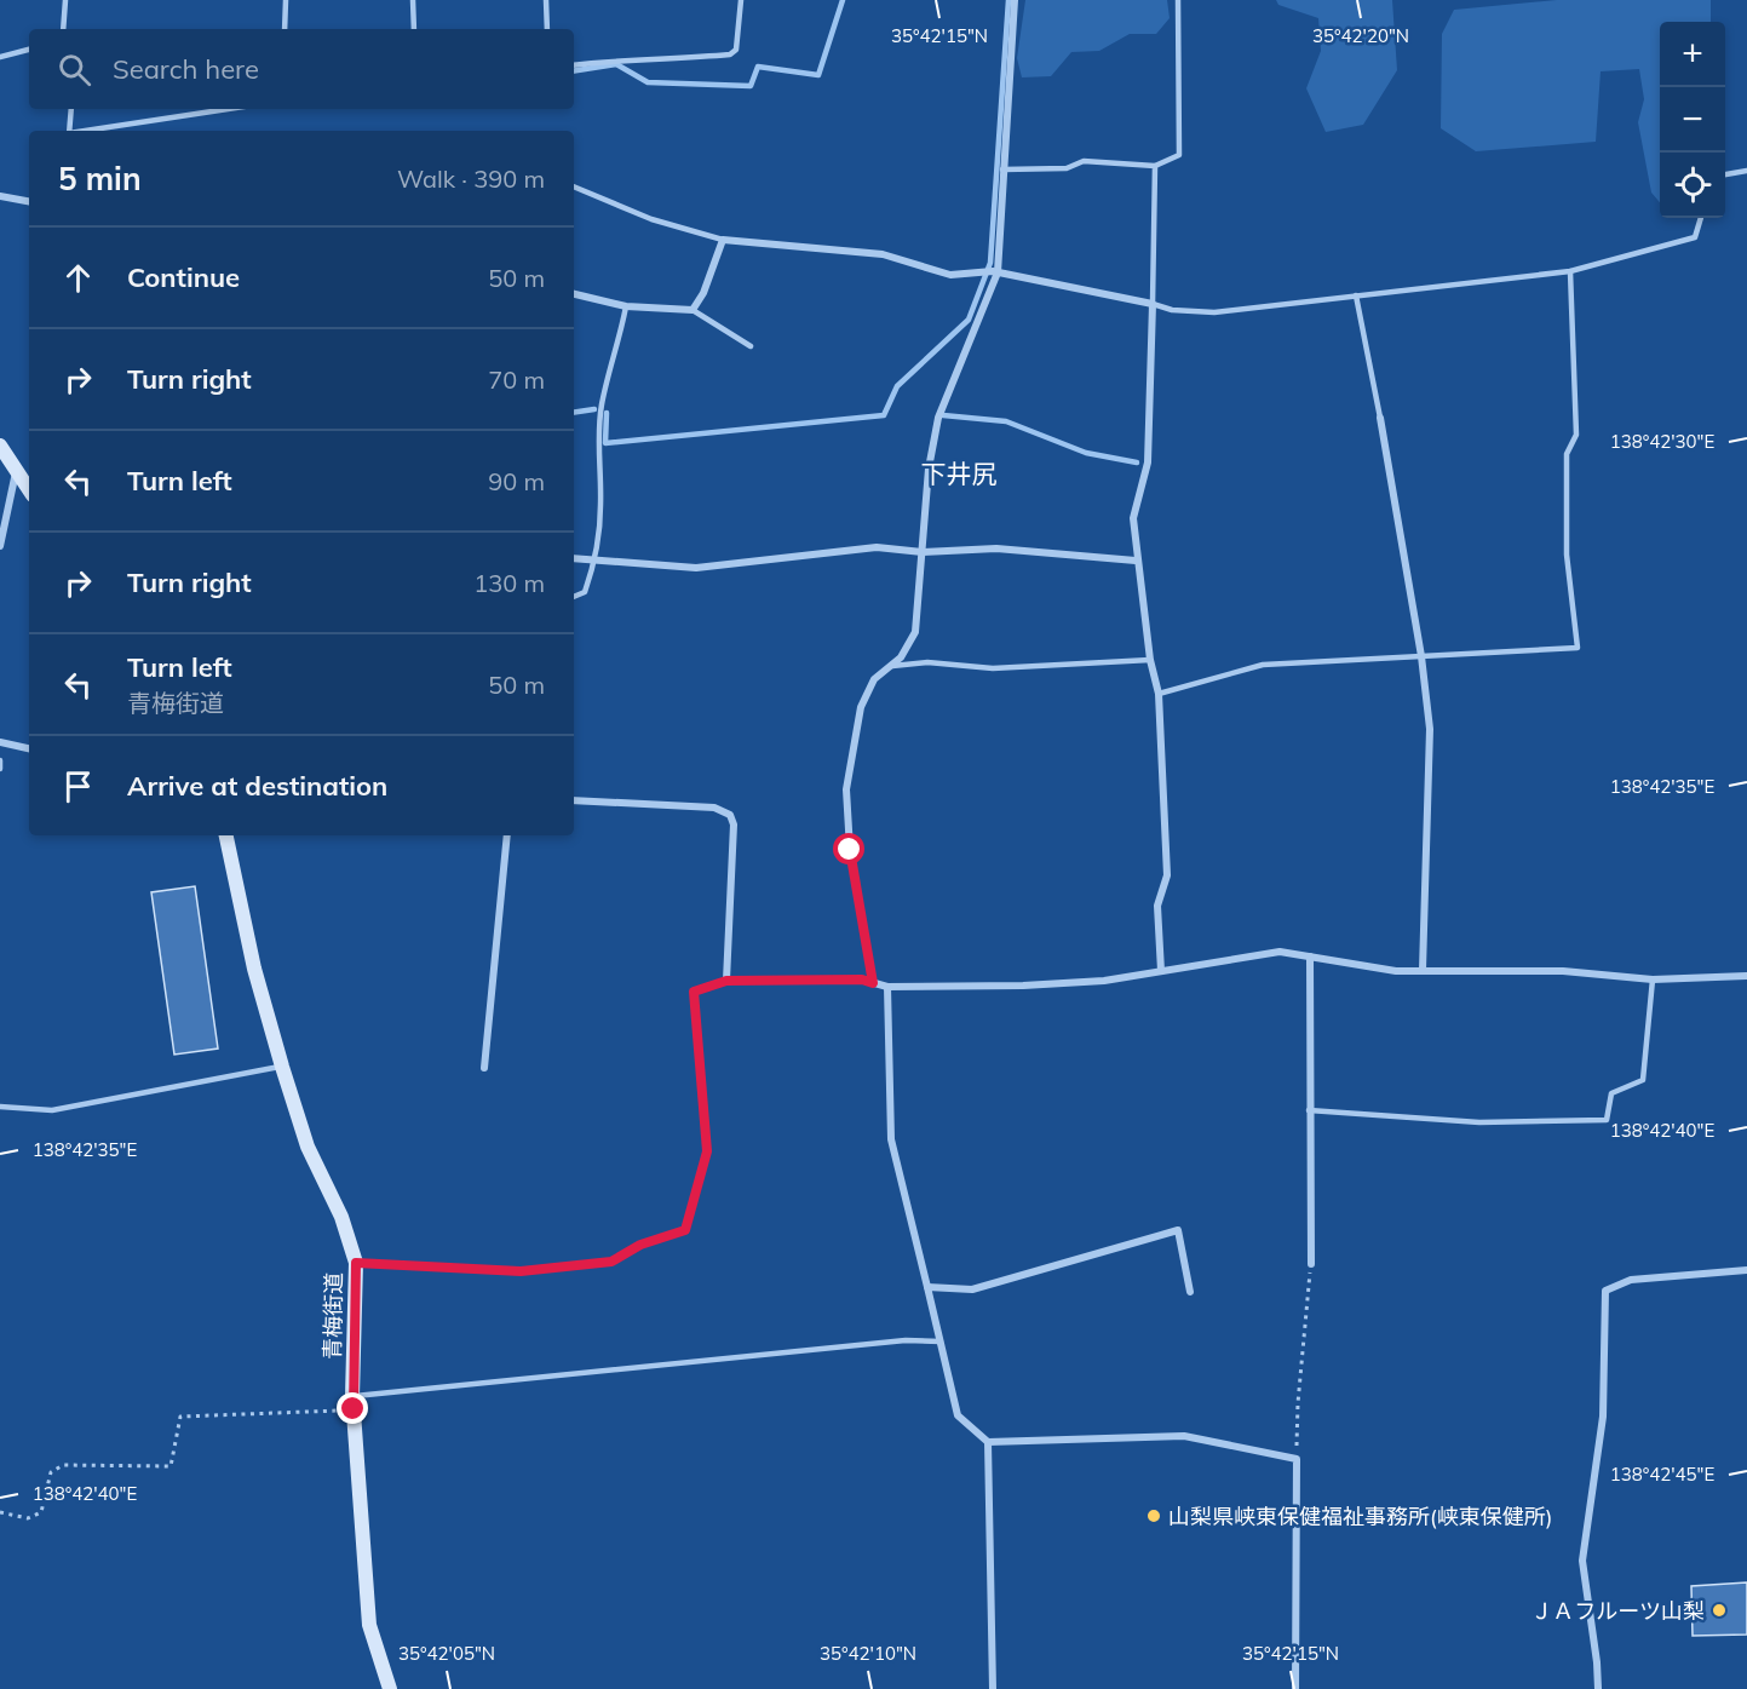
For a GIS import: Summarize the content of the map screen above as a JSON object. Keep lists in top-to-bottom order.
{
  "streets": {
    "main road": ["青梅街道"]
  },
  "districts": ["下井尻"],
  "places": ["山梨県峡東保健福祉事務所(峡東保健所)", "ＪＡフルーツ山梨"],
  "page": {
    "map_buttons": ["+", "−"],
    "search": "Search here",
    "heading": ["5 min", "Walk · 390 m"],
    "list": [
      ["Continue", "50 m"],
      ["Turn right", "70 m"],
      ["Turn left", "90 m"],
      ["Turn right", "130 m"],
      ["Turn left", "青梅街道", "50 m"],
      "Arrive at destination"
    ]
  },
  "coordinates": [
    "35°42'15\"N",
    "35°42'20\"N",
    "138°42'30\"E",
    "138°42'35\"E",
    "138°42'40\"E",
    "138°42'45\"E",
    "35°42'05\"N",
    "35°42'10\"N"
  ]
}
